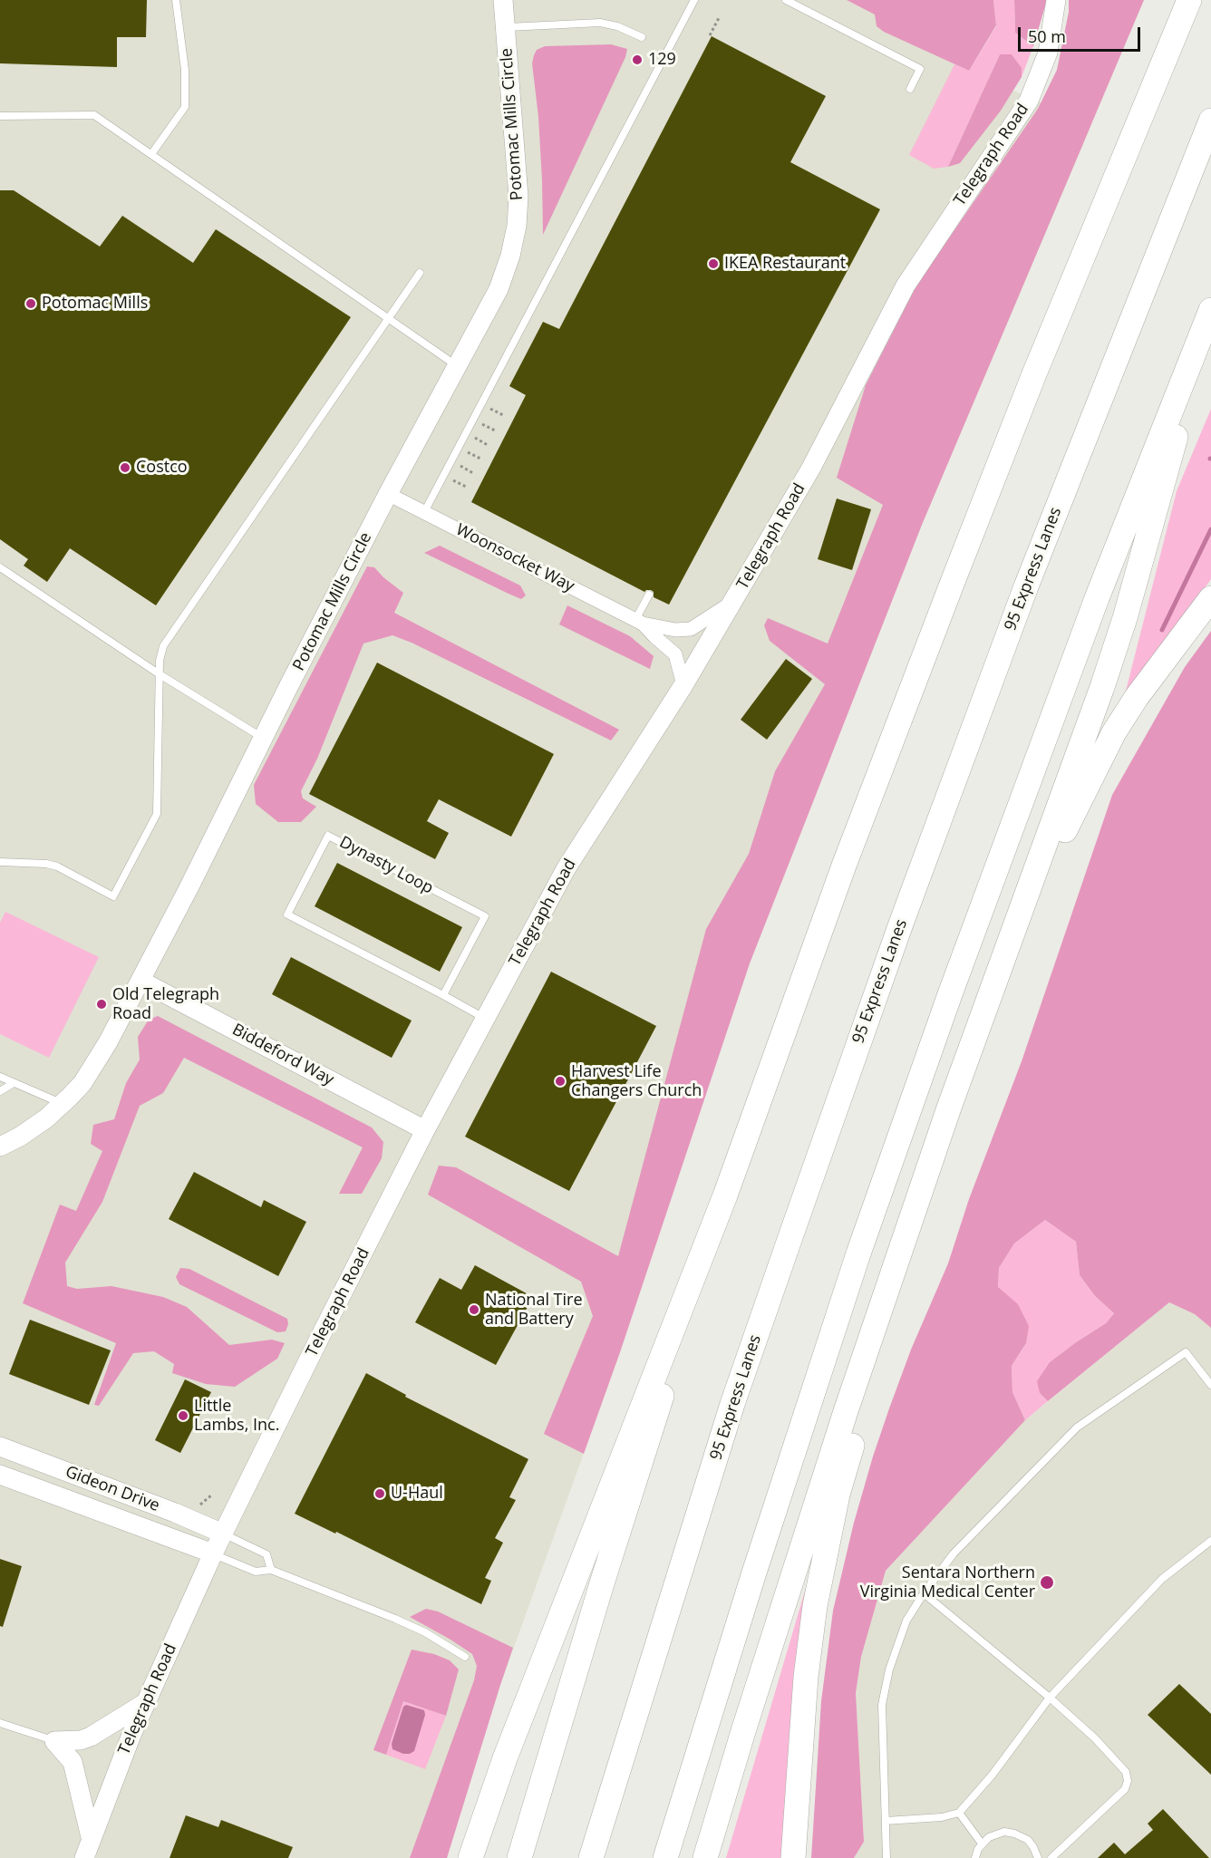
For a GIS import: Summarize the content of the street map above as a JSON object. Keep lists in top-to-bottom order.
{
  "streets": {
    "highway": ["95 Express Lanes"],
    "main road": [
      "Potomac Mills Circle",
      "Telegraph Road",
      "Biddeford Way",
      "Gideon Drive"
    ],
    "street": ["Woonsocket Way"],
    "lane": ["Dynasty Loop"]
  },
  "crossings": [
    ["Potomac Mills Circle", "Woonsocket Way"],
    ["Potomac Mills Circle", "Biddeford Way"],
    ["Telegraph Road", "Woonsocket Way"],
    ["Telegraph Road", "Dynasty Loop"],
    ["Telegraph Road", "Biddeford Way"],
    ["Telegraph Road", "Gideon Drive"]
  ],
  "places": [
    "129",
    "IKEA Restaurant",
    "Potomac Mills",
    "Costco",
    "Old Telegraph Road",
    "Harvest Life Changers Church",
    "National Tire and Battery",
    "Little Lambs, Inc.",
    "U-Haul",
    "Sentara Northern Virginia Medical Center"
  ],
  "scale_bar": "50 m"
}
